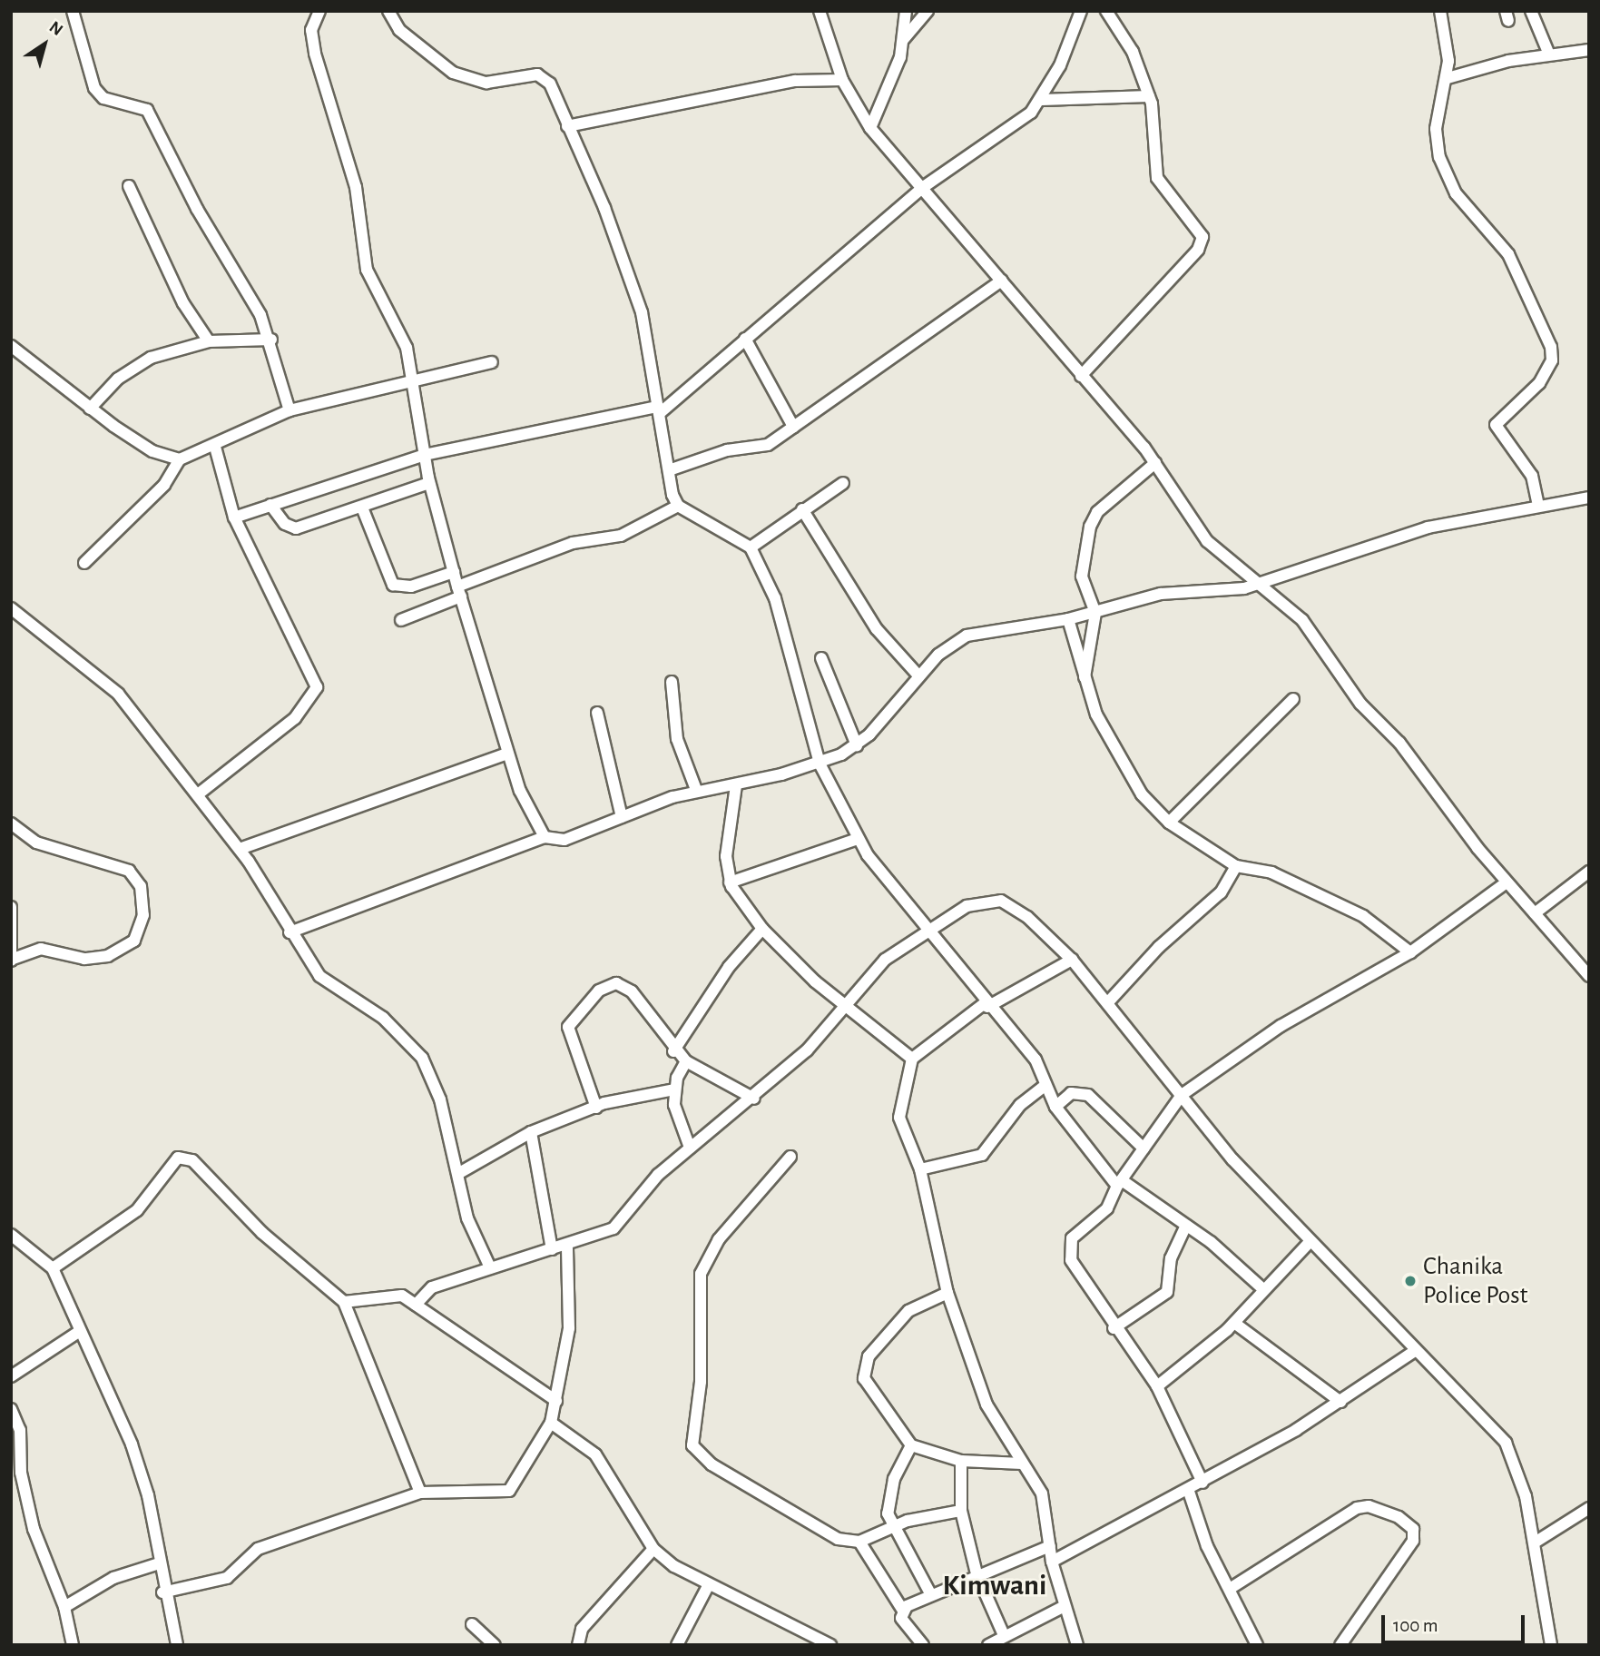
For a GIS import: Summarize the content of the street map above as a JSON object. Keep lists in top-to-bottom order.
{
  "districts": ["Kimwani"],
  "places": ["Chanika Police Post"],
  "scale_bar": "100 m",
  "north": "top right"
}
